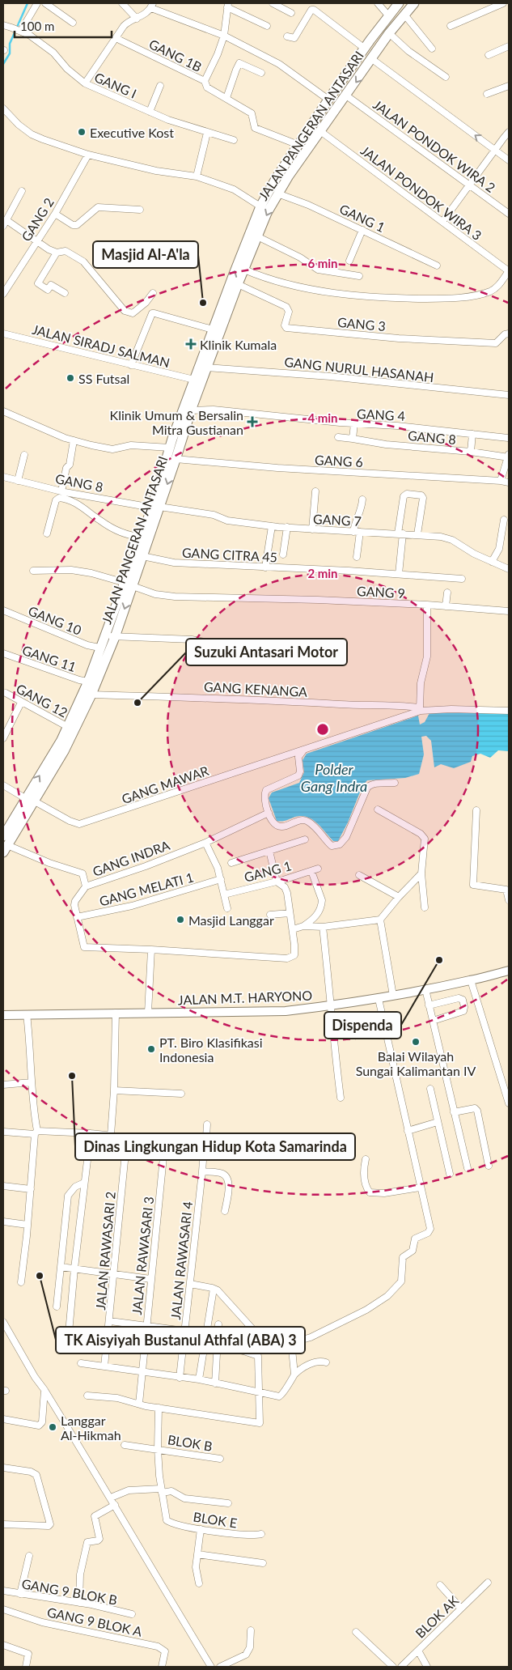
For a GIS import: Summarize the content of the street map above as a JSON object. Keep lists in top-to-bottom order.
{
  "streets": {
    "highway": ["JALAN PANGERAN ANTASARI"],
    "main road": ["JALAN M.T. HARYONO"],
    "street": [
      "GANG 1B",
      "GANG I",
      "JALAN PONDOK WIRA 2",
      "JALAN PONDOK WIRA 3",
      "GANG 1",
      "GANG 2",
      "GANG 3",
      "JALAN SIRADJ SALMAN",
      "GANG NURUL HASANAH",
      "GANG 4",
      "GANG 8",
      "GANG 6",
      "GANG 7",
      "GANG CITRA 45",
      "GANG 9",
      "GANG 10",
      "GANG 11",
      "GANG KENANGA",
      "GANG 12",
      "GANG MAWAR",
      "GANG INDRA",
      "GANG MELATI 1",
      "JALAN RAWASARI 2",
      "JALAN RAWASARI 3",
      "JALAN RAWASARI 4",
      "BLOK B",
      "BLOK E",
      "GANG 9 BLOK B",
      "BLOK AK",
      "GANG 9 BLOK A"
    ]
  },
  "crossings": [
    ["GANG 1B", "JALAN PANGERAN ANTASARI"],
    ["JALAN PANGERAN ANTASARI", "JALAN PONDOK WIRA 2"],
    ["JALAN PANGERAN ANTASARI", "JALAN PONDOK WIRA 3"],
    ["JALAN PANGERAN ANTASARI", "GANG 1"],
    ["JALAN PANGERAN ANTASARI", "GANG 3"],
    ["JALAN PANGERAN ANTASARI", "JALAN SIRADJ SALMAN"],
    ["JALAN PANGERAN ANTASARI", "GANG NURUL HASANAH"],
    ["JALAN PANGERAN ANTASARI", "GANG 4"],
    ["JALAN PANGERAN ANTASARI", "GANG 8"],
    ["JALAN PANGERAN ANTASARI", "GANG 6"],
    ["JALAN PANGERAN ANTASARI", "GANG 7"],
    ["JALAN PANGERAN ANTASARI", "GANG CITRA 45"],
    ["JALAN PANGERAN ANTASARI", "GANG 9"],
    ["JALAN PANGERAN ANTASARI", "GANG 10"],
    ["JALAN PANGERAN ANTASARI", "GANG 11"],
    ["JALAN PANGERAN ANTASARI", "GANG KENANGA"],
    ["JALAN PANGERAN ANTASARI", "GANG 12"],
    ["JALAN PANGERAN ANTASARI", "GANG MAWAR"],
    ["JALAN PANGERAN ANTASARI", "GANG INDRA"],
    ["GANG 8", "GANG 7"],
    ["GANG KENANGA", "GANG MAWAR"]
  ],
  "water": ["Polder Gang Indra"],
  "places": {
    "other": [
      "Executive Kost",
      "Masjid Al-A'la",
      "SS Futsal",
      "Suzuki Antasari Motor",
      "Masjid Langgar",
      "Dispenda",
      "Balai Wilayah Sungai Kalimantan IV",
      "PT. Biro Klasifikasi Indonesia",
      "Dinas Lingkungan Hidup Kota Samarinda",
      "TK Aisyiyah Bustanul Athfal (ABA) 3",
      "Langgar Al-Hikmah"
    ],
    "health": ["Klinik Kumala", "Klinik Umum & Bersalin Mitra Gustianan"]
  },
  "scale_bar": "100 m",
  "rings": ["6 min", "4 min", "2 min"]
}
